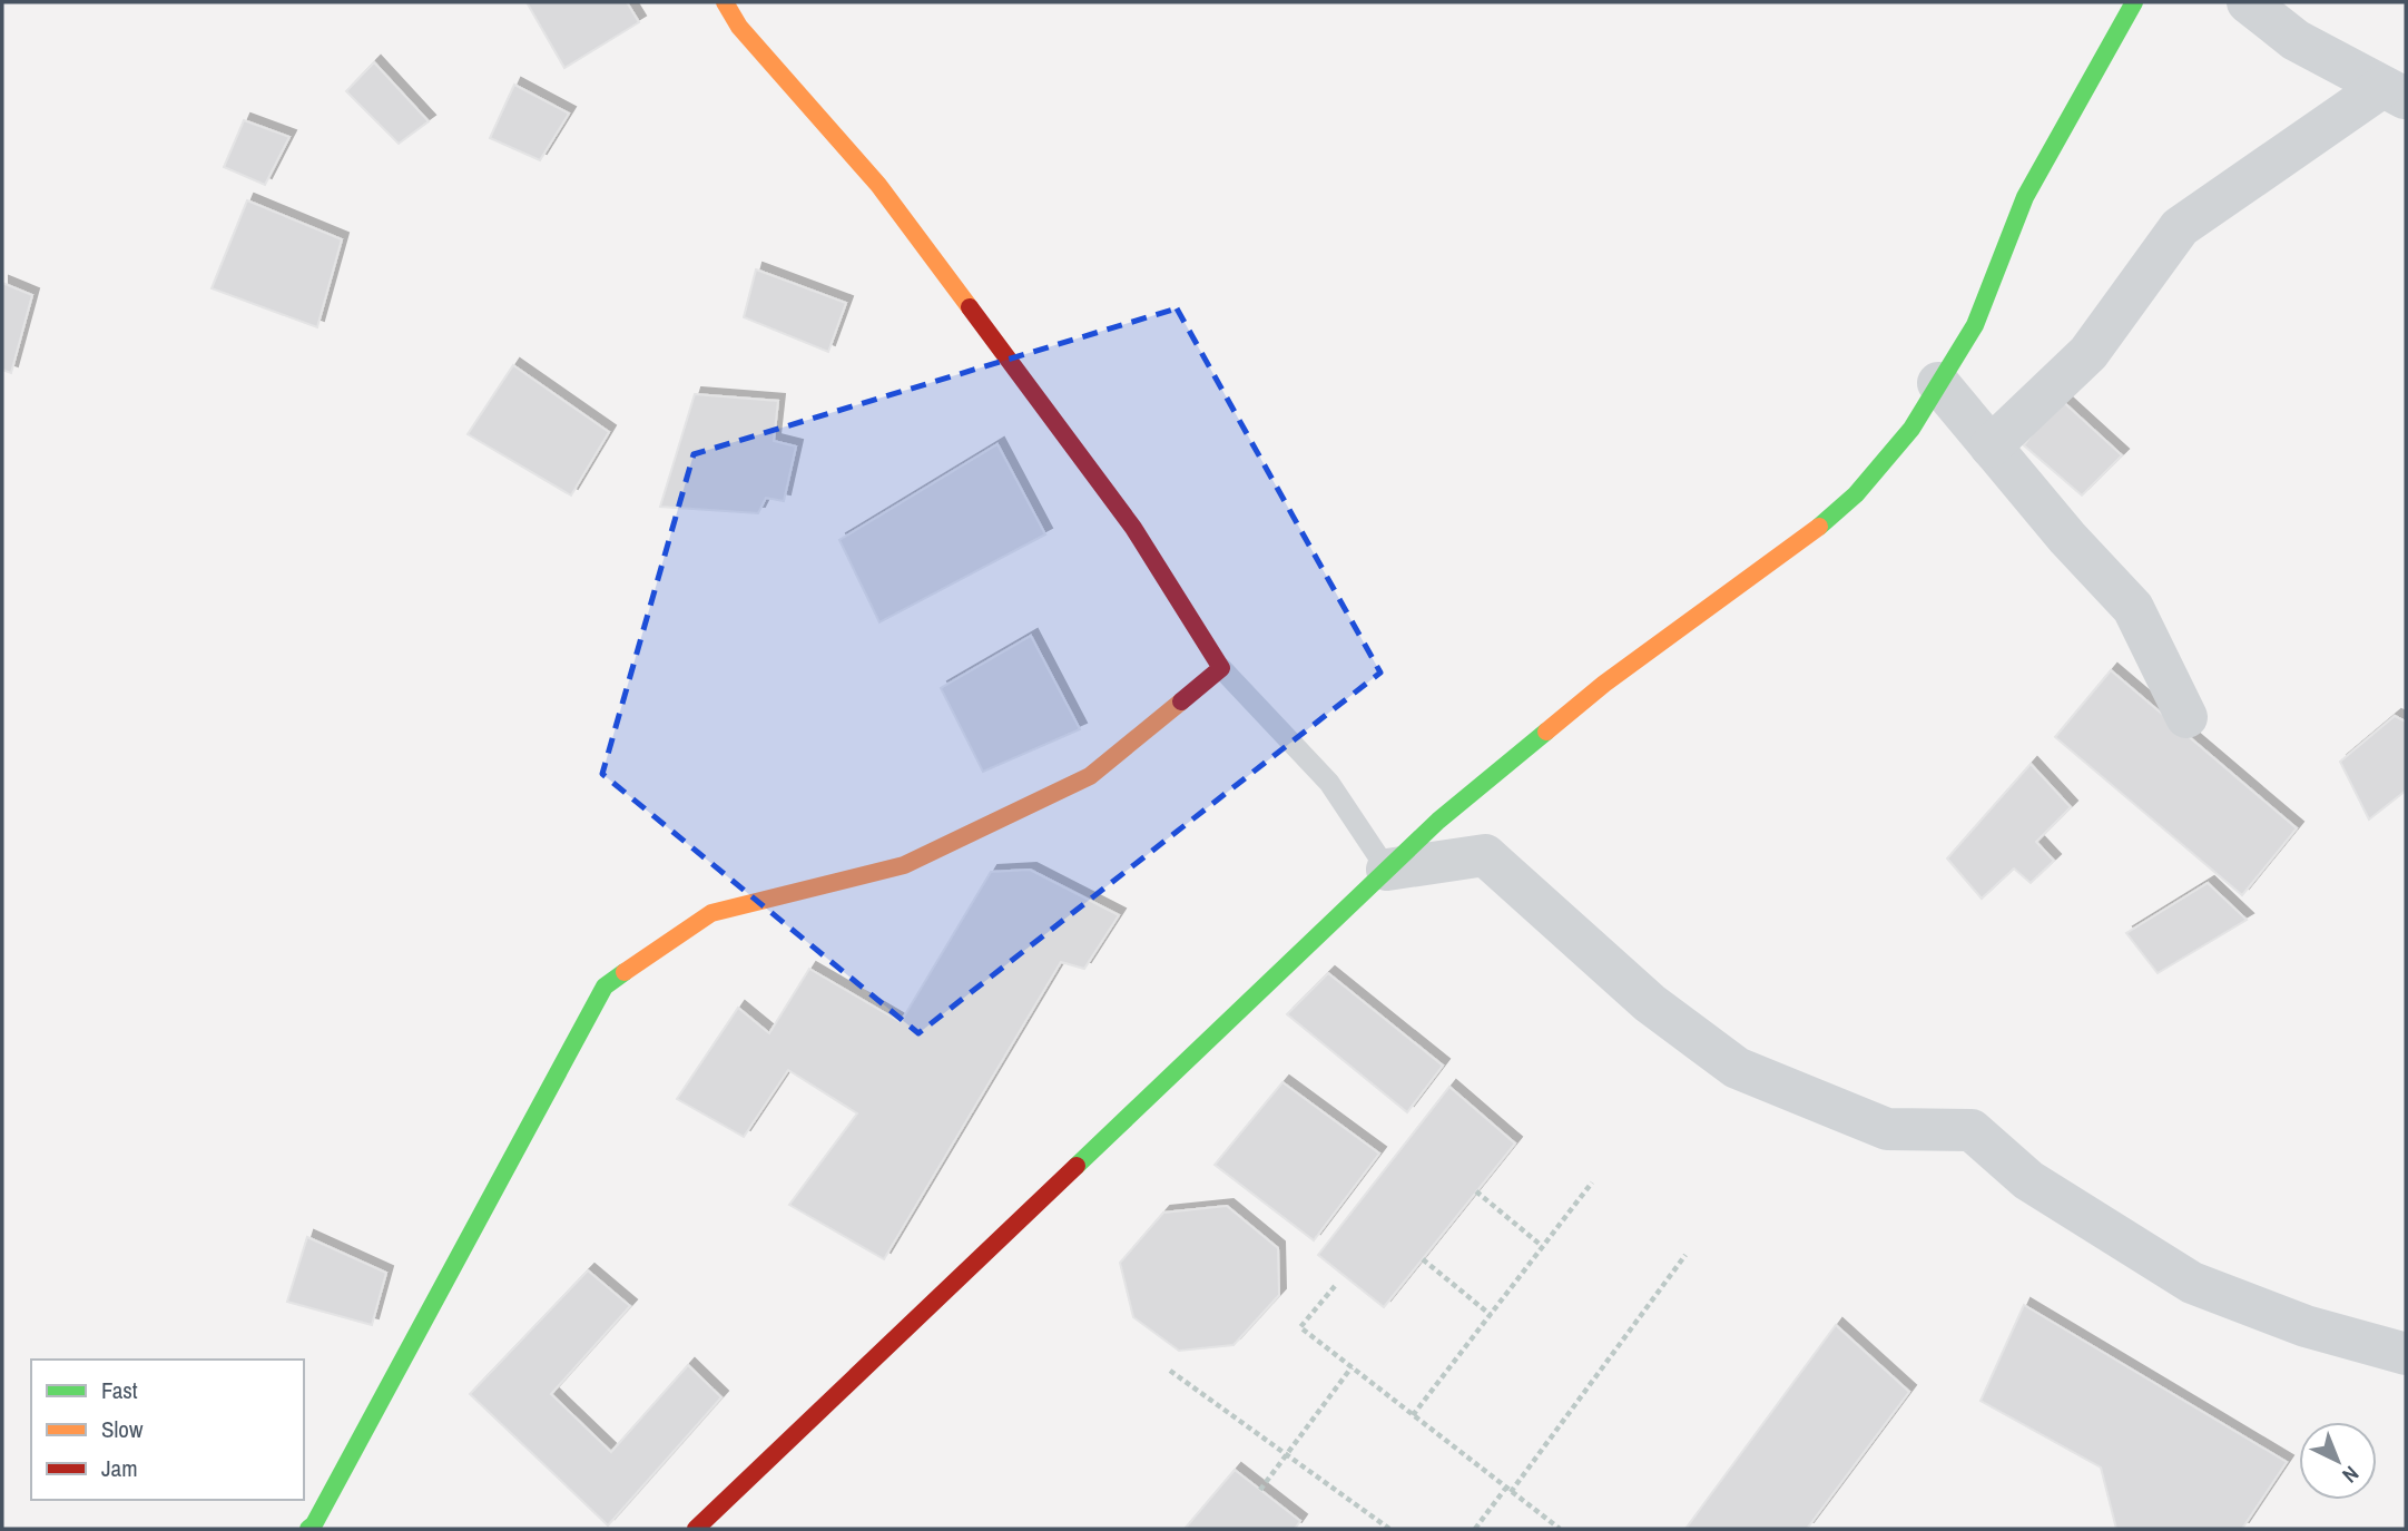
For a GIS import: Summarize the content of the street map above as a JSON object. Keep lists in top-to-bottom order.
{
  "legend": ["Fast", "Slow", "Jam"],
  "north": "bottom right"
}
